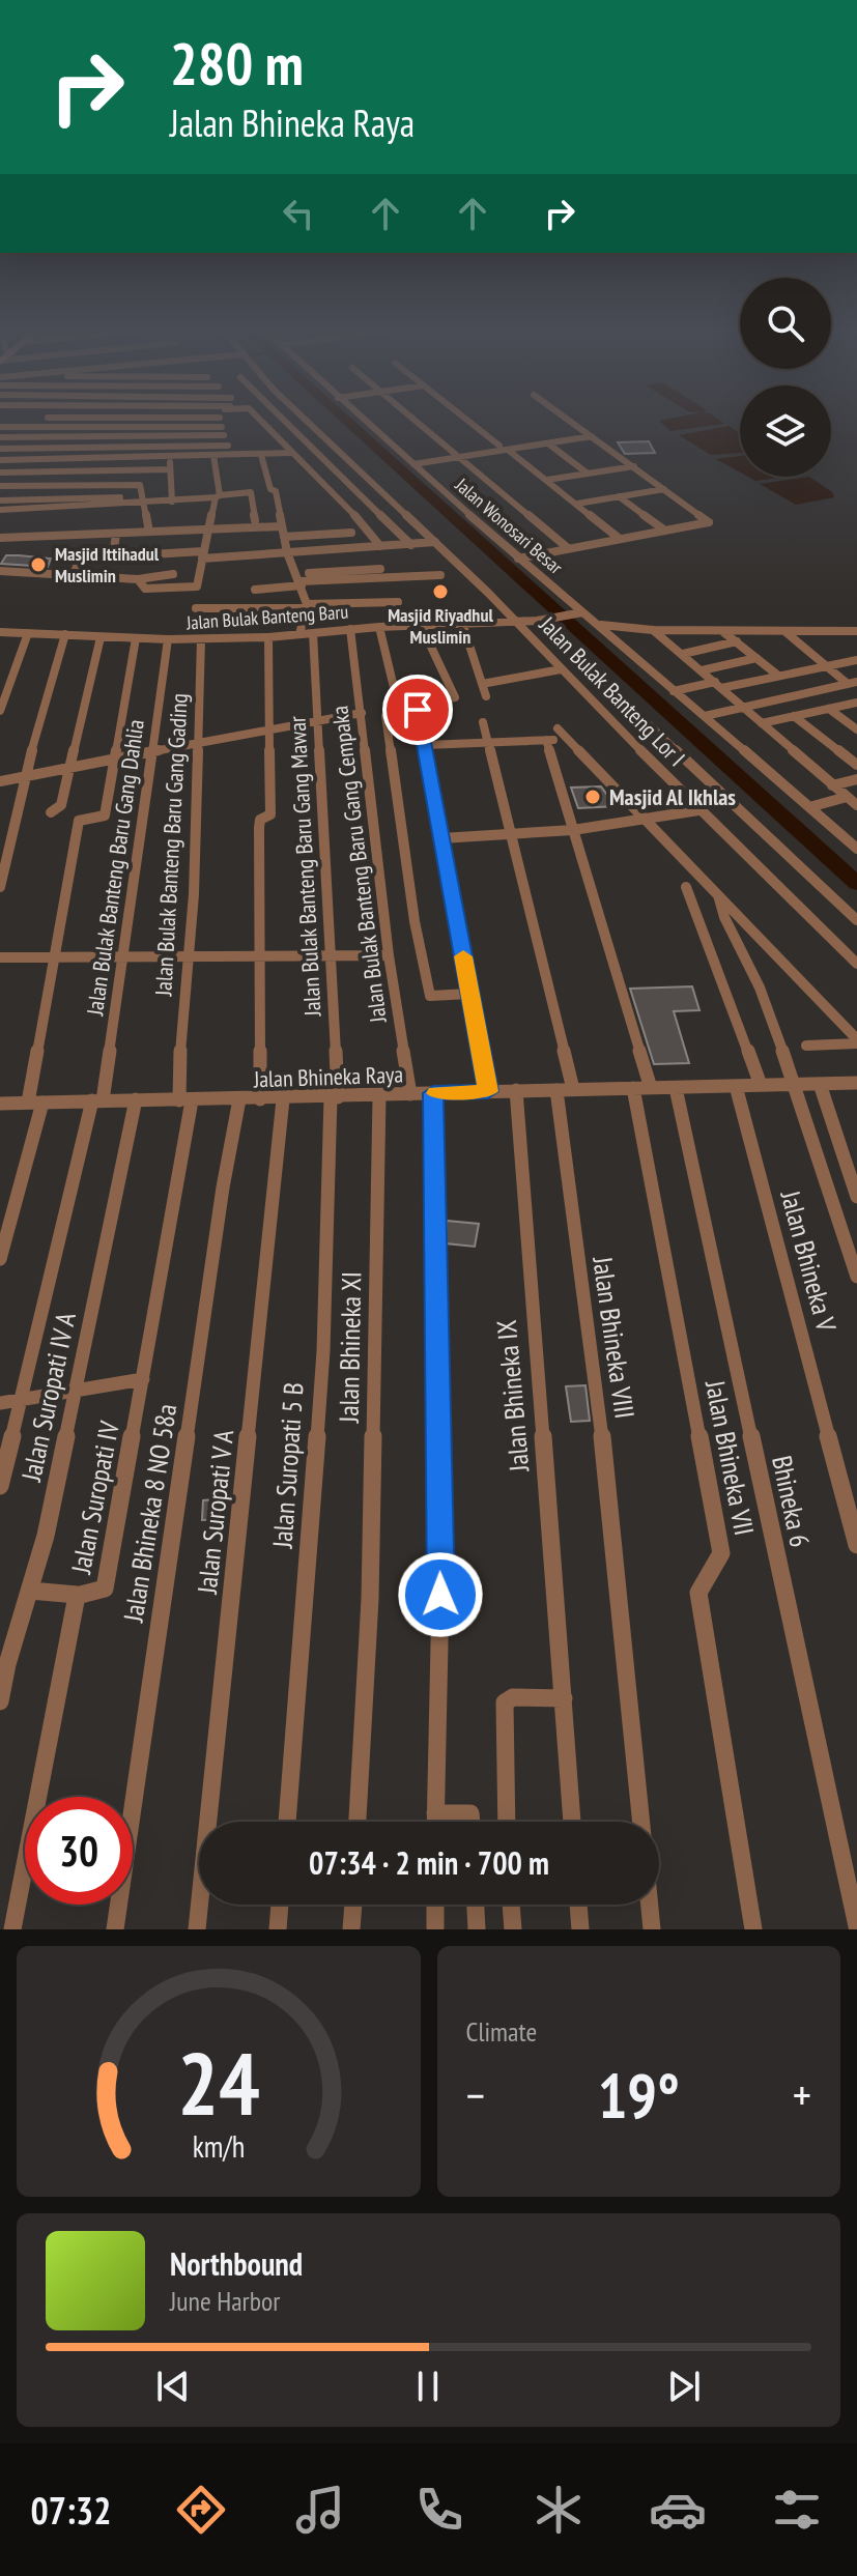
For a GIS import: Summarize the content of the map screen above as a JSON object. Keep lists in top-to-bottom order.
{
  "streets": {
    "street": [
      "Jalan Wonosari Besar",
      "Jalan Bulak Banteng Baru",
      "Jalan Bulak Banteng Lor I",
      "Jalan Bulak Banteng Baru Gang Gading",
      "Jalan Bulak Banteng Baru Gang Cempaka",
      "Jalan Bulak Banteng Baru Gang Mawar",
      "Jalan Bulak Banteng Baru Gang Dahlia",
      "Jalan Bhineka Raya",
      "Jalan Bhineka V",
      "Jalan Bhineka VIII",
      "Jalan Bhineka XI",
      "Jalan Bhineka IX",
      "Jalan Suropati IV A",
      "Jalan Bhineka VII",
      "Jalan Suropati 5 B",
      "Jalan Suropati IV",
      "Bhineka 6",
      "Jalan Suropati V A",
      "Jalan Bhineka 8 NO 58a"
    ]
  },
  "crossings": [
    ["Jalan Wonosari Besar", "Jalan Bulak Banteng Baru"],
    ["Jalan Bulak Banteng Baru", "Jalan Bulak Banteng Lor I"],
    ["Jalan Bulak Banteng Baru", "Jalan Bulak Banteng Baru Gang Gading"],
    ["Jalan Bulak Banteng Baru", "Jalan Bulak Banteng Baru Gang Cempaka"],
    ["Jalan Bulak Banteng Baru", "Jalan Bulak Banteng Baru Gang Mawar"],
    ["Jalan Bulak Banteng Baru", "Jalan Bulak Banteng Baru Gang Dahlia"],
    ["Jalan Bulak Banteng Baru Gang Gading", "Jalan Bhineka Raya"],
    ["Jalan Bulak Banteng Baru Gang Gading", "Jalan Suropati IV"],
    ["Jalan Bulak Banteng Baru Gang Cempaka", "Jalan Bhineka Raya"],
    ["Jalan Bulak Banteng Baru Gang Mawar", "Jalan Bhineka Raya"],
    ["Jalan Bulak Banteng Baru Gang Mawar", "Jalan Suropati 5 B"],
    ["Jalan Bulak Banteng Baru Gang Dahlia", "Jalan Bhineka Raya"],
    ["Jalan Bhineka Raya", "Jalan Bhineka V"],
    ["Jalan Bhineka Raya", "Jalan Bhineka VIII"],
    ["Jalan Bhineka Raya", "Jalan Bhineka XI"],
    ["Jalan Bhineka Raya", "Jalan Bhineka IX"],
    ["Jalan Bhineka Raya", "Jalan Suropati IV A"],
    ["Jalan Bhineka Raya", "Jalan Bhineka VII"],
    ["Jalan Bhineka Raya", "Jalan Suropati 5 B"],
    ["Jalan Bhineka Raya", "Jalan Suropati IV"],
    ["Jalan Bhineka Raya", "Bhineka 6"],
    ["Jalan Bhineka Raya", "Jalan Suropati V A"],
    ["Jalan Bhineka Raya", "Jalan Bhineka 8 NO 58a"]
  ],
  "places": ["Masjid Ittihadul Muslimin", "Masjid Riyadhul Muslimin", "Masjid Al Ikhlas"],
  "page": {
    "turn": ["280 m", "Jalan Bhineka Raya"],
    "limit": "30",
    "trip": "07:34 · 2 min · 700 m",
    "tile": "Climate",
    "heat": ["−", "19°", "+"],
    "song": ["Northbound", "June Harbor"],
    "tabs": "07:32",
    "gauge": ["24", "km/h"]
  }
}
